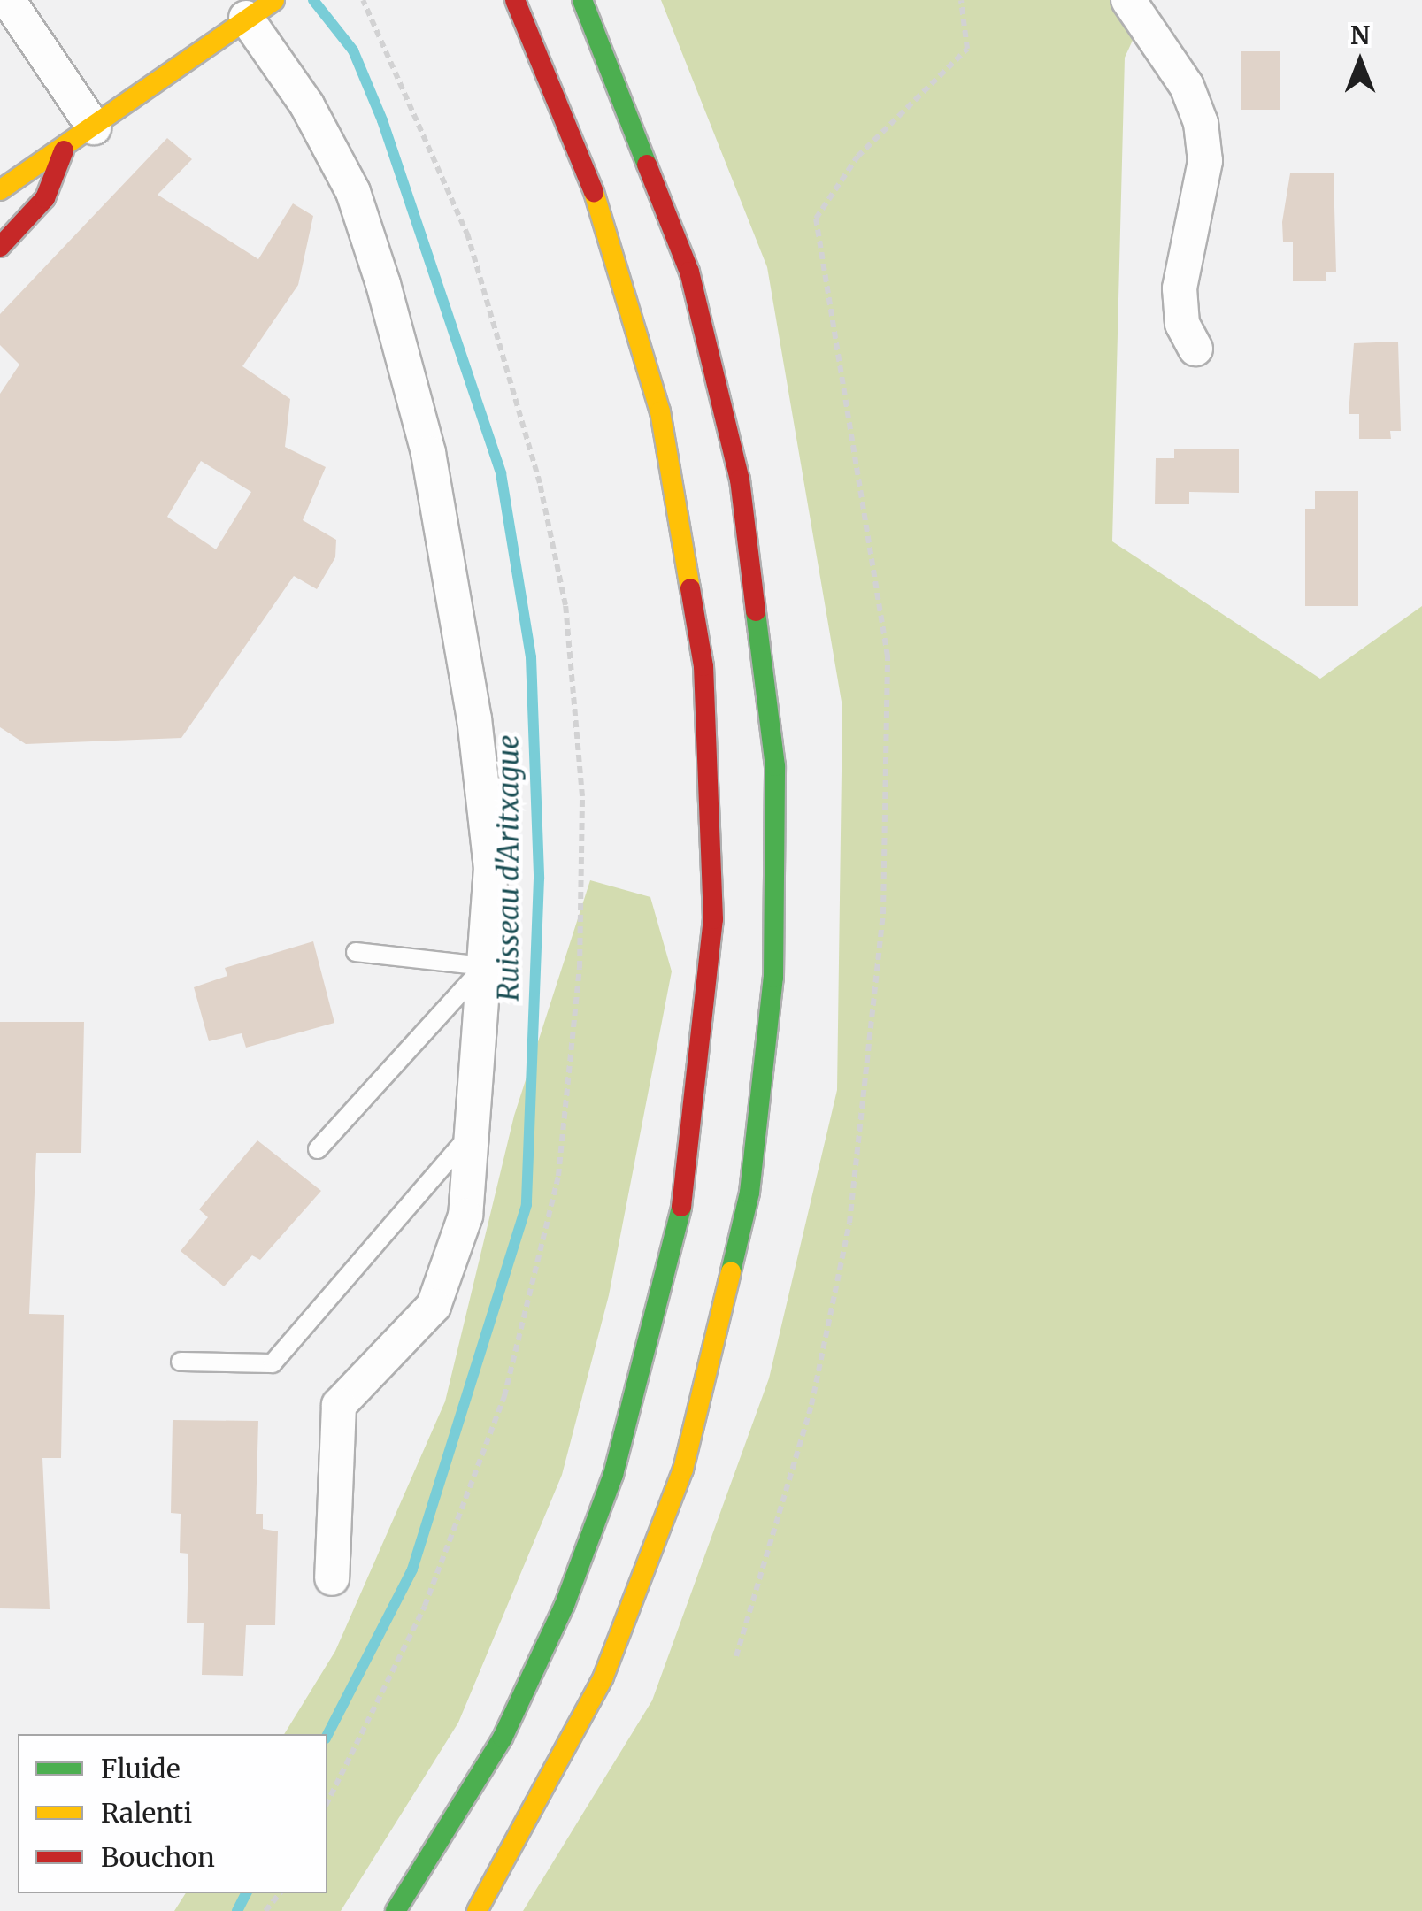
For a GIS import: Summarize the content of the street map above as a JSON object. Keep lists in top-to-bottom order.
{
  "water": ["Ruisseau d'Aritxague"],
  "legend": ["Fluide", "Ralenti", "Bouchon"],
  "north": "top"
}
